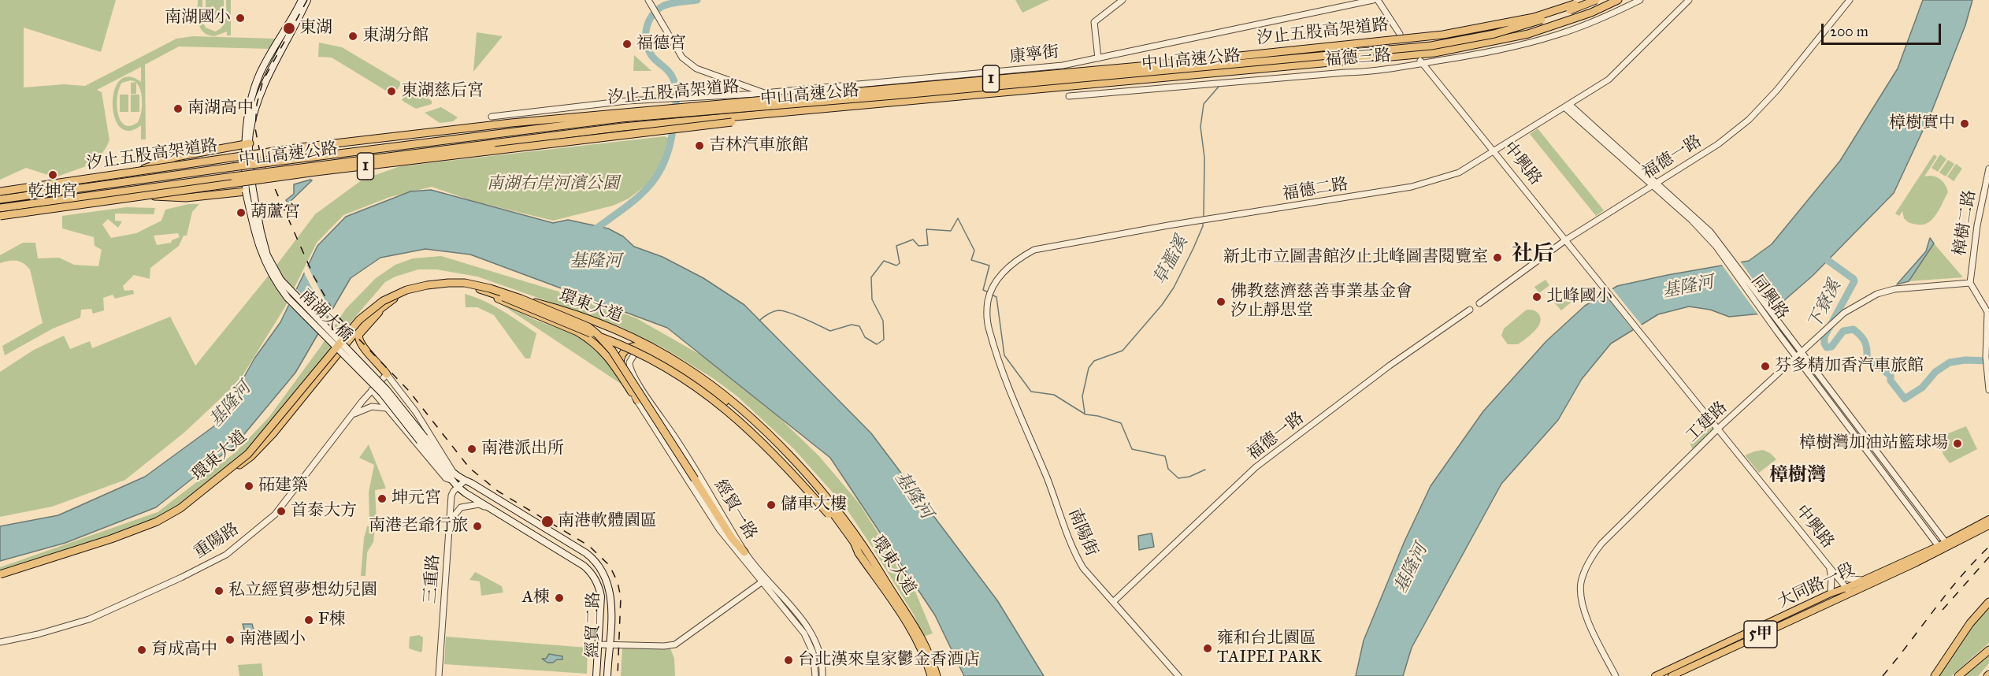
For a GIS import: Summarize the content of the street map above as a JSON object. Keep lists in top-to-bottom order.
{
  "streets": {
    "highway": [
      "汐止五股高架道路",
      "中山高速公路",
      "1",
      "環東大道"
    ],
    "main road": [
      "南湖大橋",
      "大同路一段",
      "經貿二路",
      "5甲"
    ],
    "street": [
      "康寧街",
      "福德三路",
      "福德一路",
      "中興路",
      "福德二路",
      "樟樹二路",
      "同興路",
      "工建路",
      "經貿一路",
      "南陽街",
      "重陽路",
      "三重路"
    ]
  },
  "crossings": [
    ["汐止五股高架道路", "中山高速公路"],
    ["福德三路", "中興路"],
    ["福德一路", "中興路"],
    ["福德一路", "同興路"],
    ["福德一路", "南陽街"],
    ["中興路", "福德二路"],
    ["中興路", "工建路"],
    ["中興路", "大同路一段"],
    ["福德二路", "同興路"],
    ["福德二路", "南陽街"],
    ["樟樹二路", "工建路"],
    ["同興路", "工建路"],
    ["同興路", "大同路一段"],
    ["南湖大橋", "經貿二路"],
    ["三重路", "經貿二路"]
  ],
  "districts": ["社后", "樟樹灣"],
  "water": ["草濫溪", "基隆河", "下寮溪"],
  "parks": ["南湖右岸河濱公園"],
  "places": [
    "南湖國小",
    "東湖",
    "東湖分館",
    "福德宮",
    "東湖慈后宮",
    "南湖高中",
    "樟樹實中",
    "吉林汽車旅館",
    "乾坤宮",
    "葫蘆宮",
    "新北市立圖書館汐止北峰圖書閱覽室",
    "北峰國小",
    "佛教慈濟慈善事業基金會 汐止靜思堂",
    "芬多精加香汽車旅館",
    "樟樹灣加油站籃球場",
    "南港派出所",
    "砳建築",
    "坤元宮",
    "儲車大樓",
    "首泰大方",
    "南港軟體園區",
    "南港老爺行旅",
    "私立經貿夢想幼兒園",
    "A棟",
    "F棟",
    "南港國小",
    "雍和台北園區 TAIPEI PARK",
    "育成高中",
    "台北漢來皇家鬱金香酒店"
  ],
  "scale_bar": "200 m"
}
